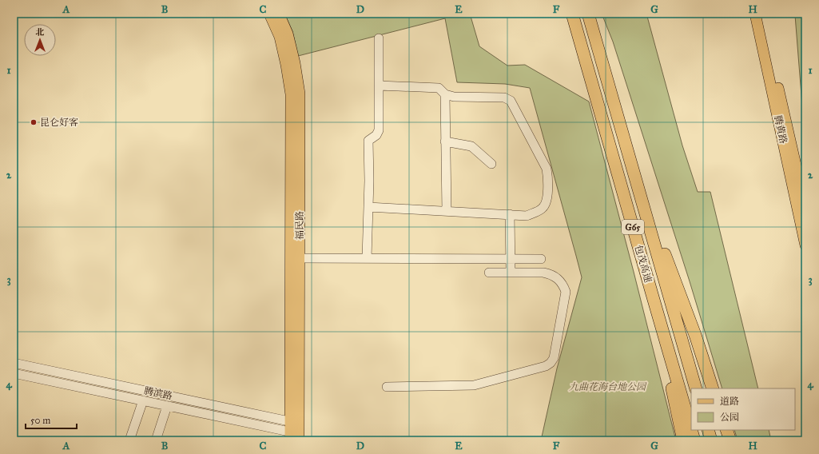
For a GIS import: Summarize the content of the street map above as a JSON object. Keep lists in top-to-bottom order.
{
  "streets": {
    "highway": ["G65", "包茂高速"],
    "main road": ["腾黄路", "福民路"],
    "street": ["腾滨路"]
  },
  "crossings": [
    ["福民路", "腾滨路"]
  ],
  "parks": ["九曲花海台地公园"],
  "places": ["昆仑好客"],
  "legend": ["道路", "公园"],
  "scale_bar": "50 m",
  "north": "top",
  "grid": {
    "columns": [
      "A",
      "B",
      "C",
      "D",
      "E",
      "F",
      "G",
      "H"
    ],
    "rows": [
      "1",
      "2",
      "3",
      "4"
    ]
  }
}
